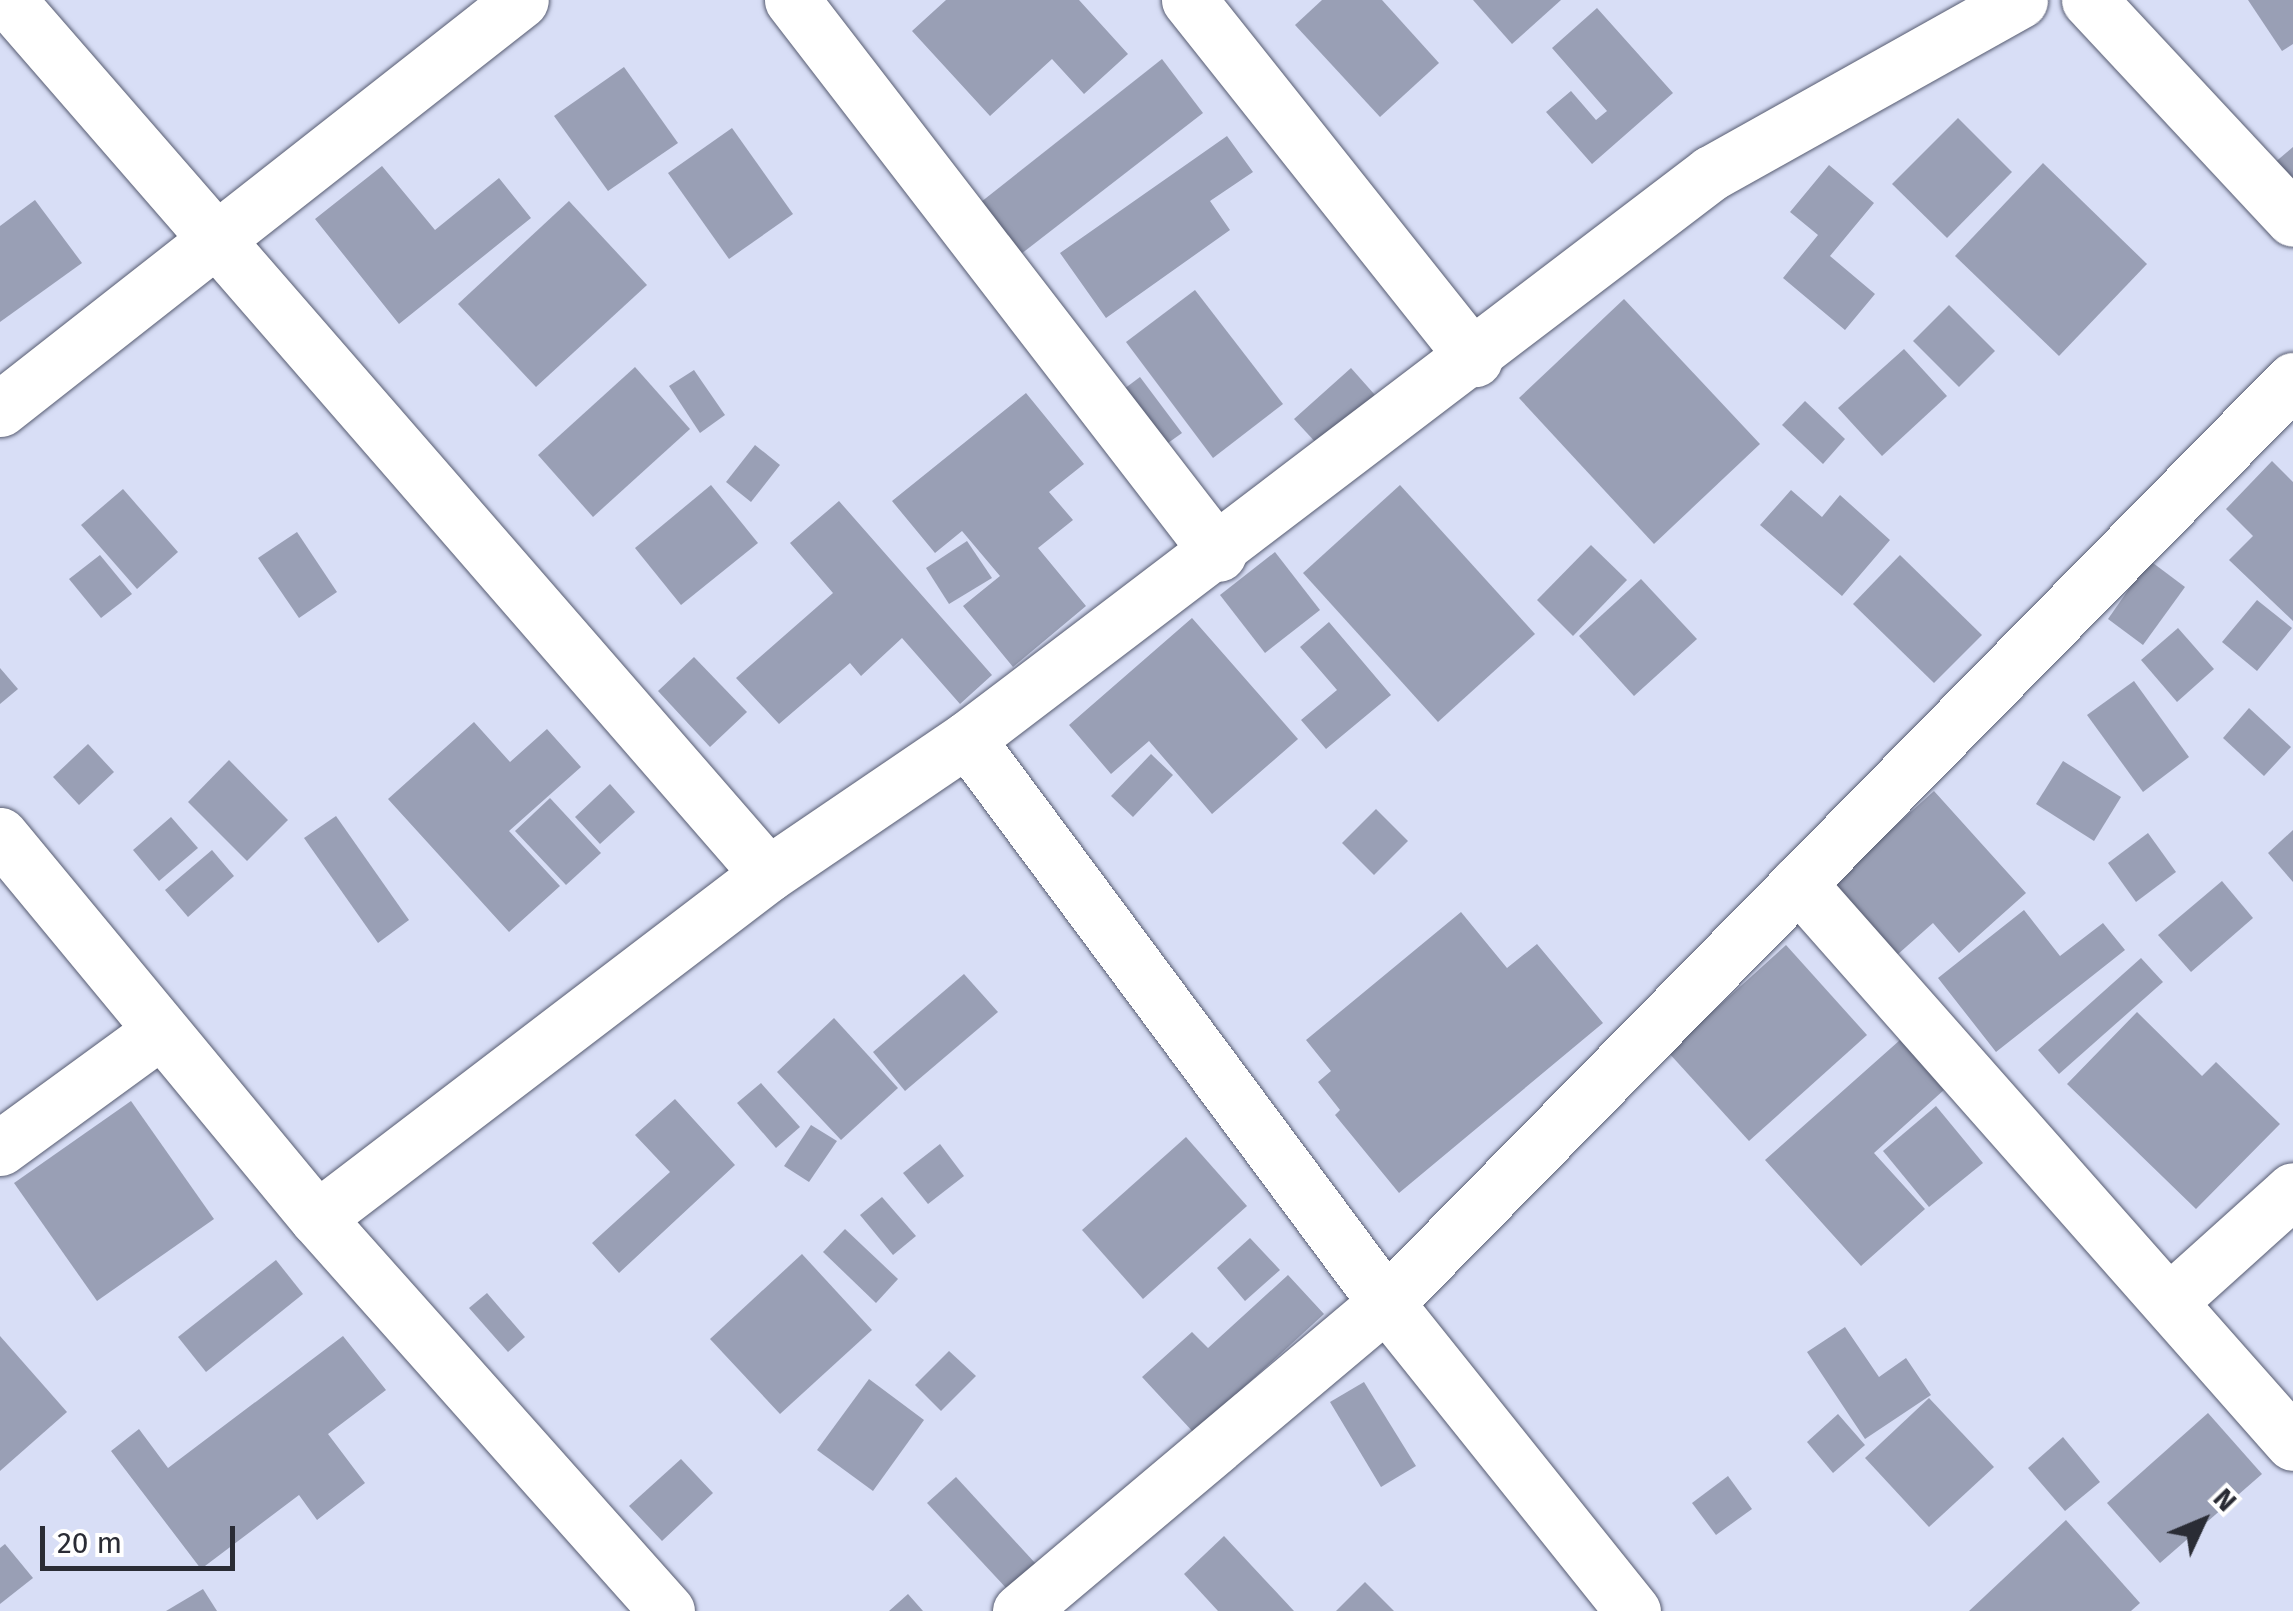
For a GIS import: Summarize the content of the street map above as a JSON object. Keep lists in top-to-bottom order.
{
  "scale_bar": "20 m",
  "north": "top right"
}
